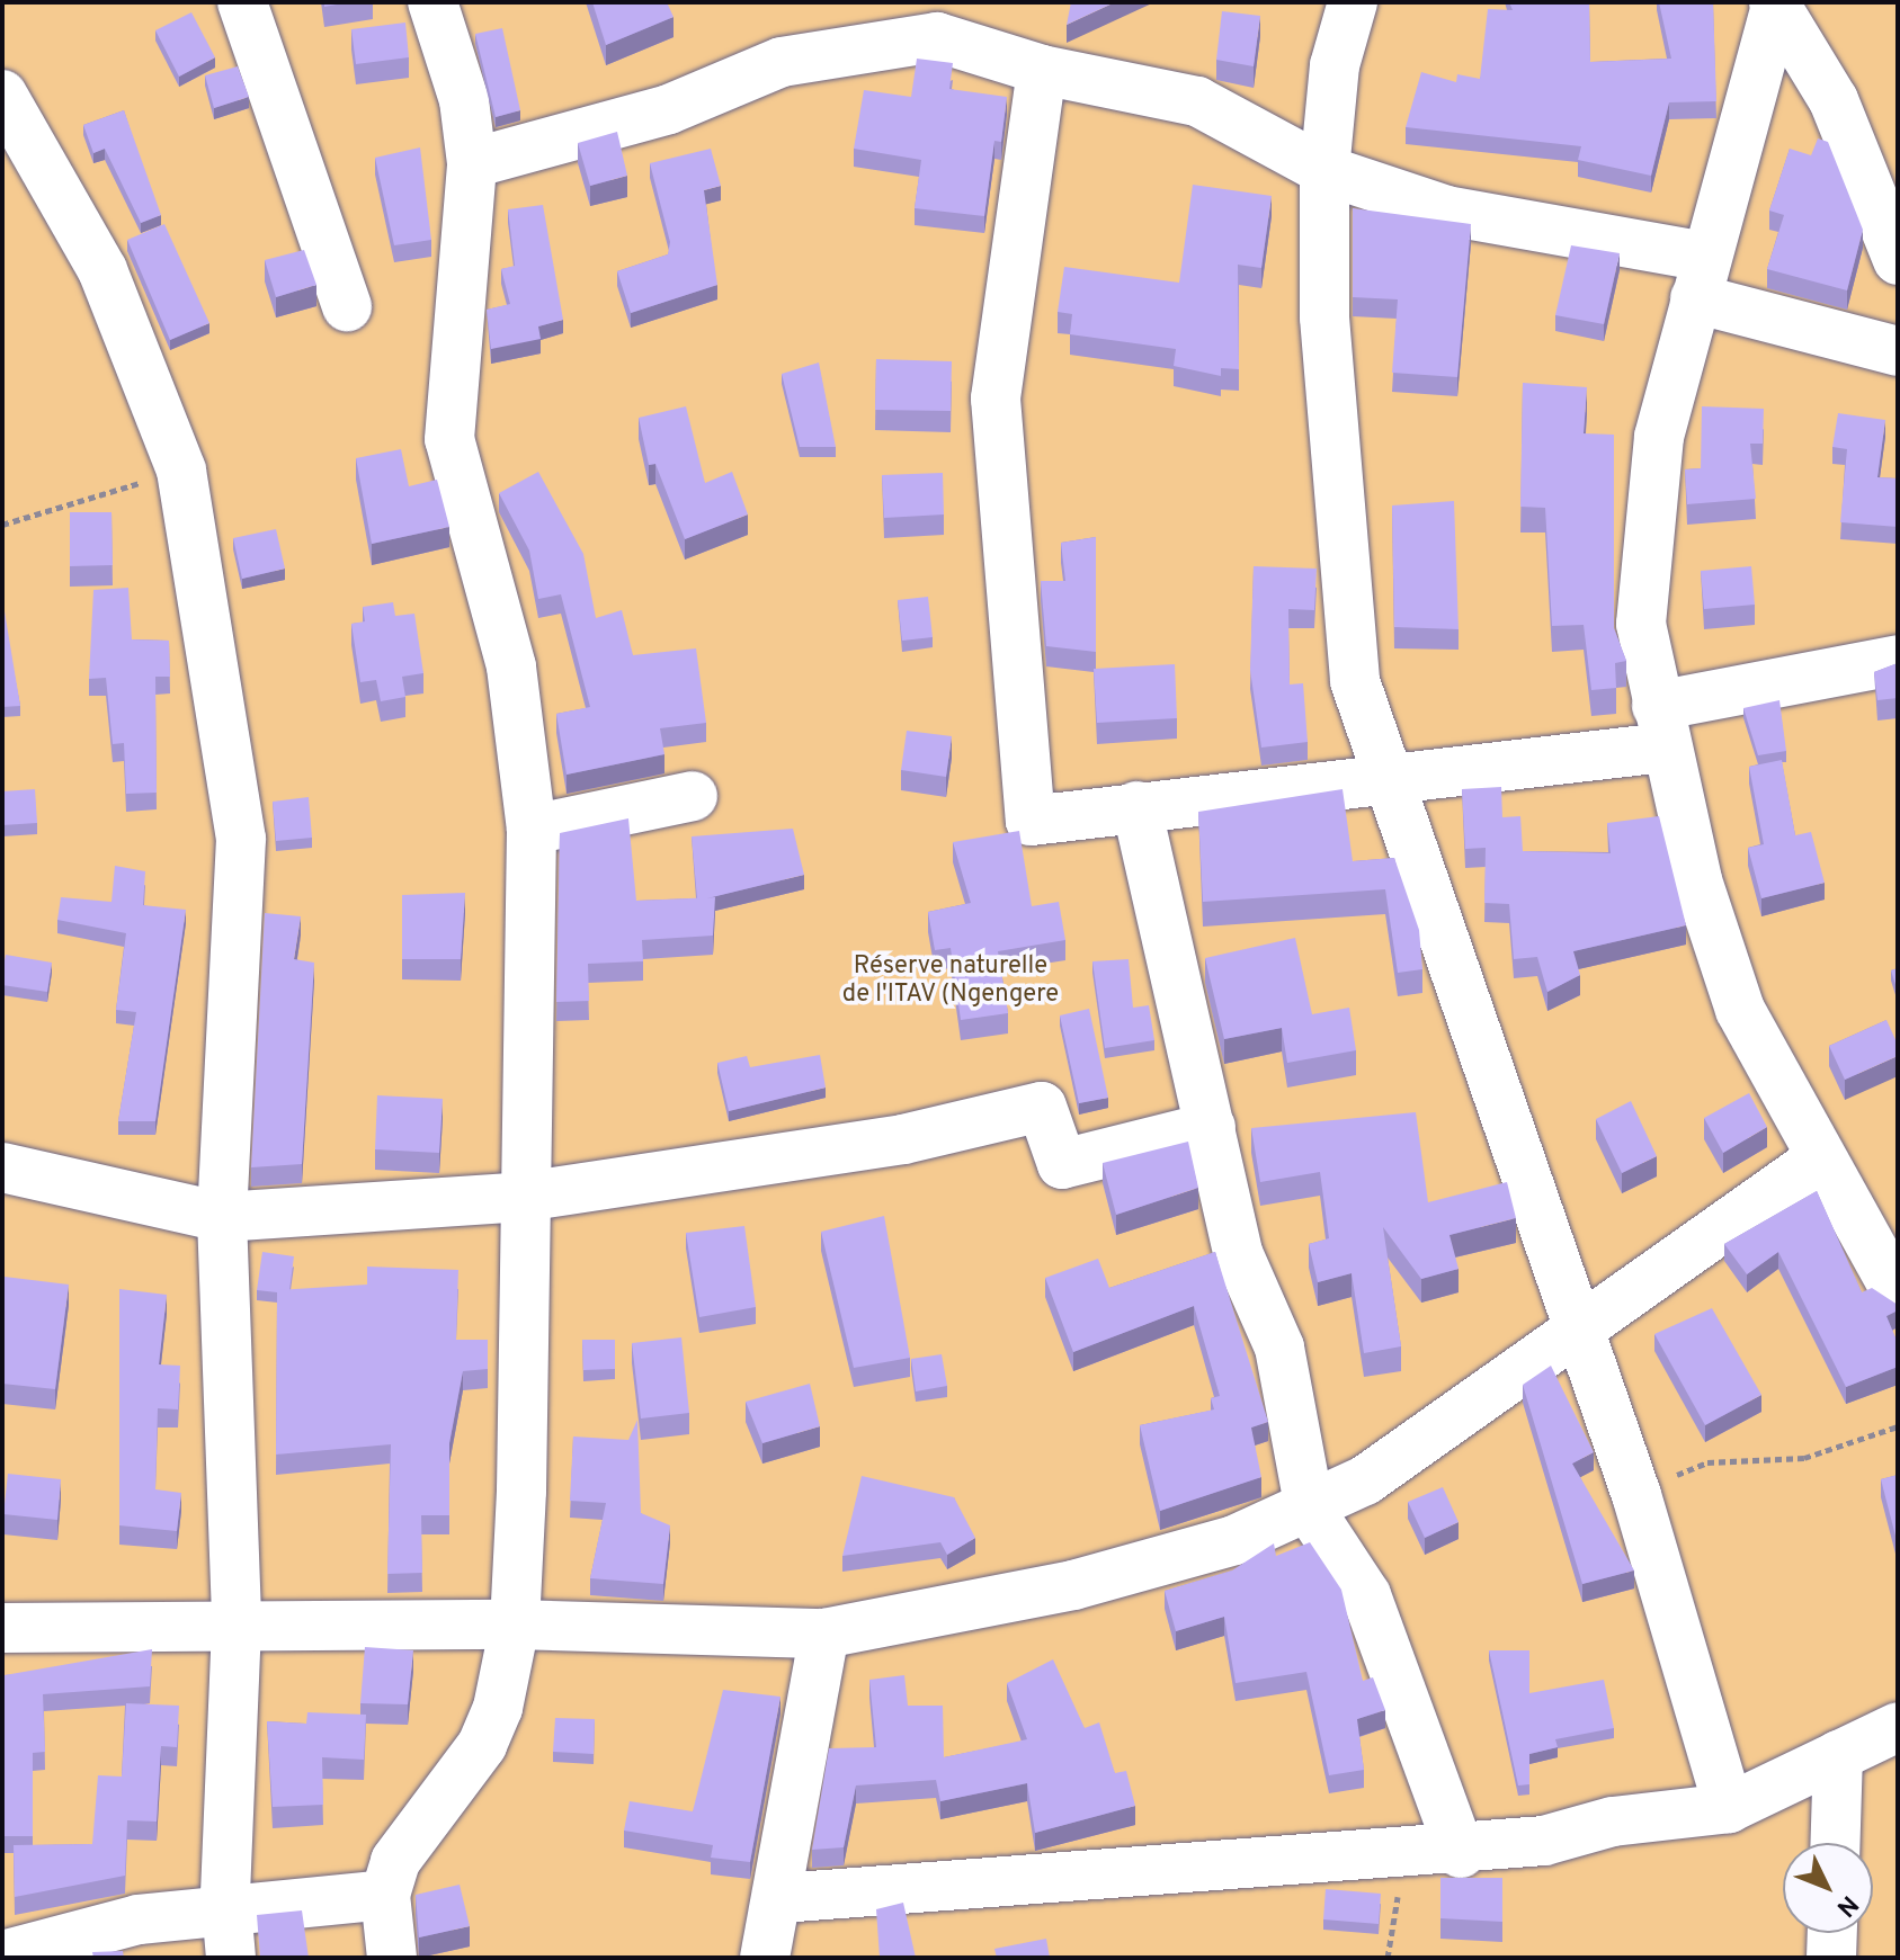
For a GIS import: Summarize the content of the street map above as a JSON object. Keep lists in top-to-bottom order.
{
  "parks": ["Réserve naturelle de l'ITAV (Ngengere"],
  "north": "bottom right"
}
